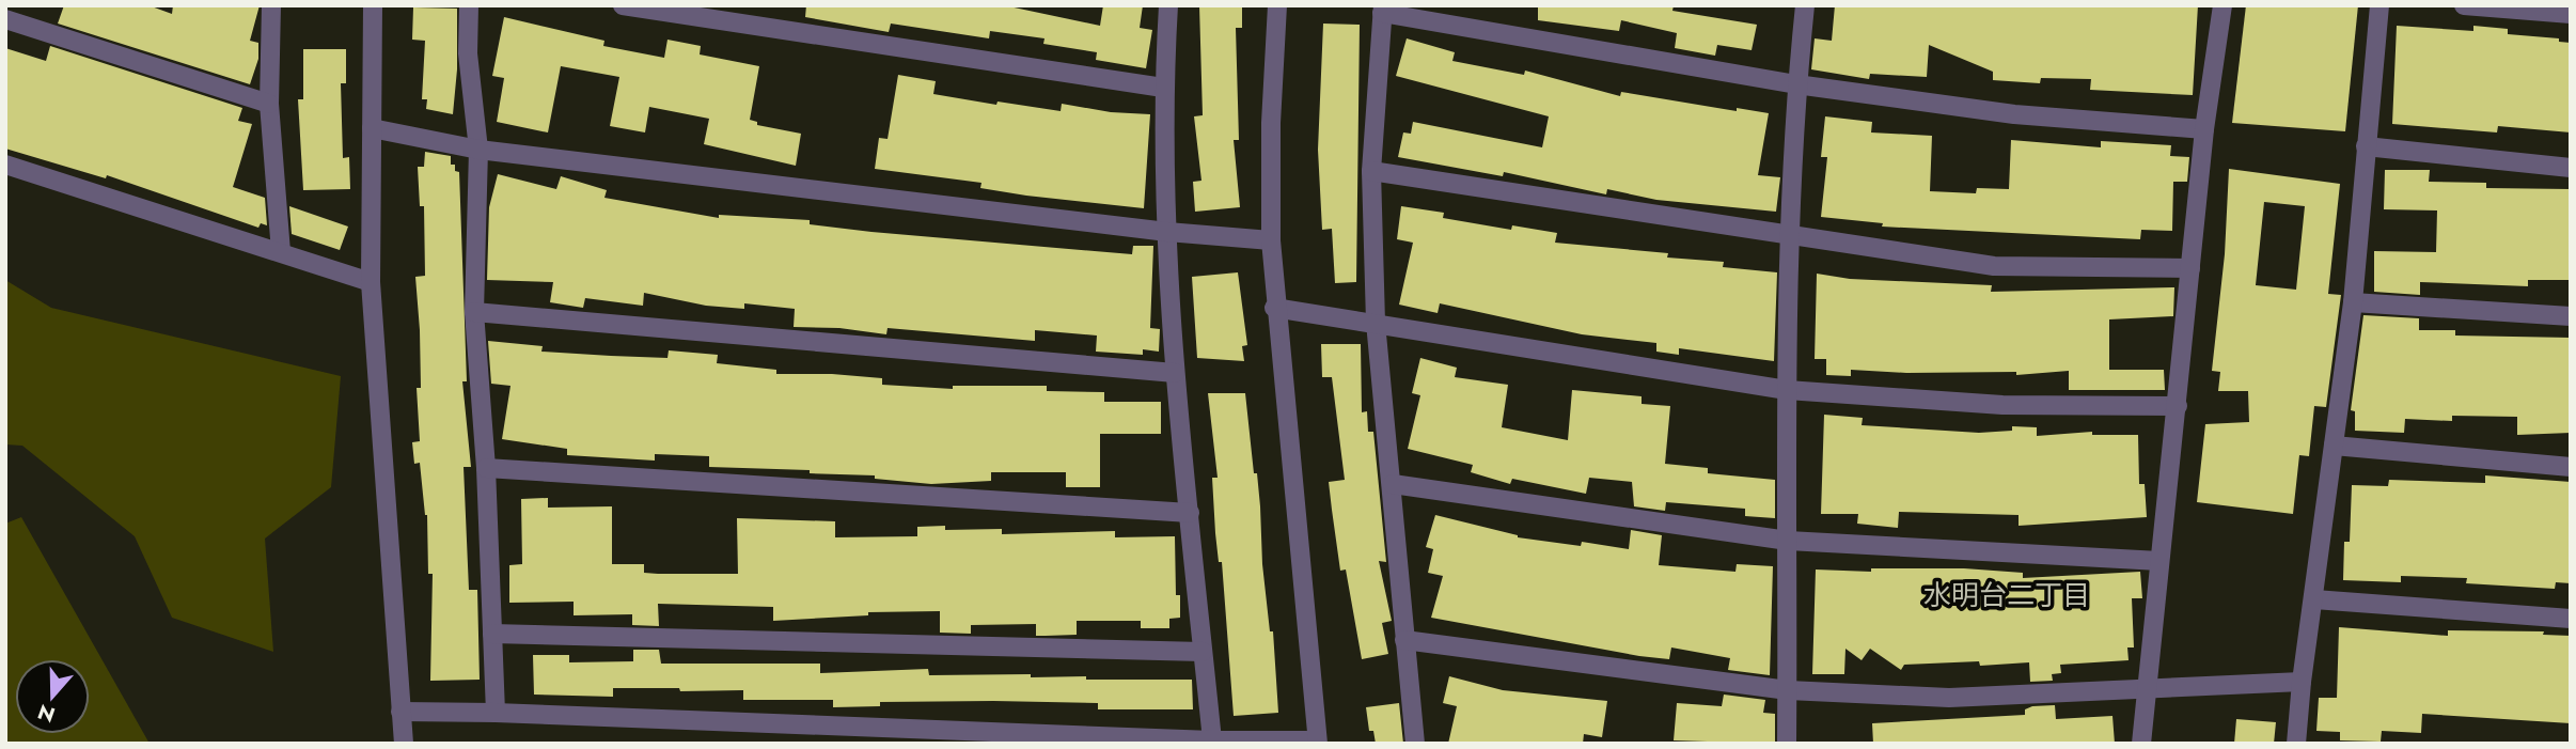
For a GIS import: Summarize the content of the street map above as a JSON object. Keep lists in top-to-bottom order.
{
  "districts": ["水明台二丁目"],
  "north": "bottom"
}
